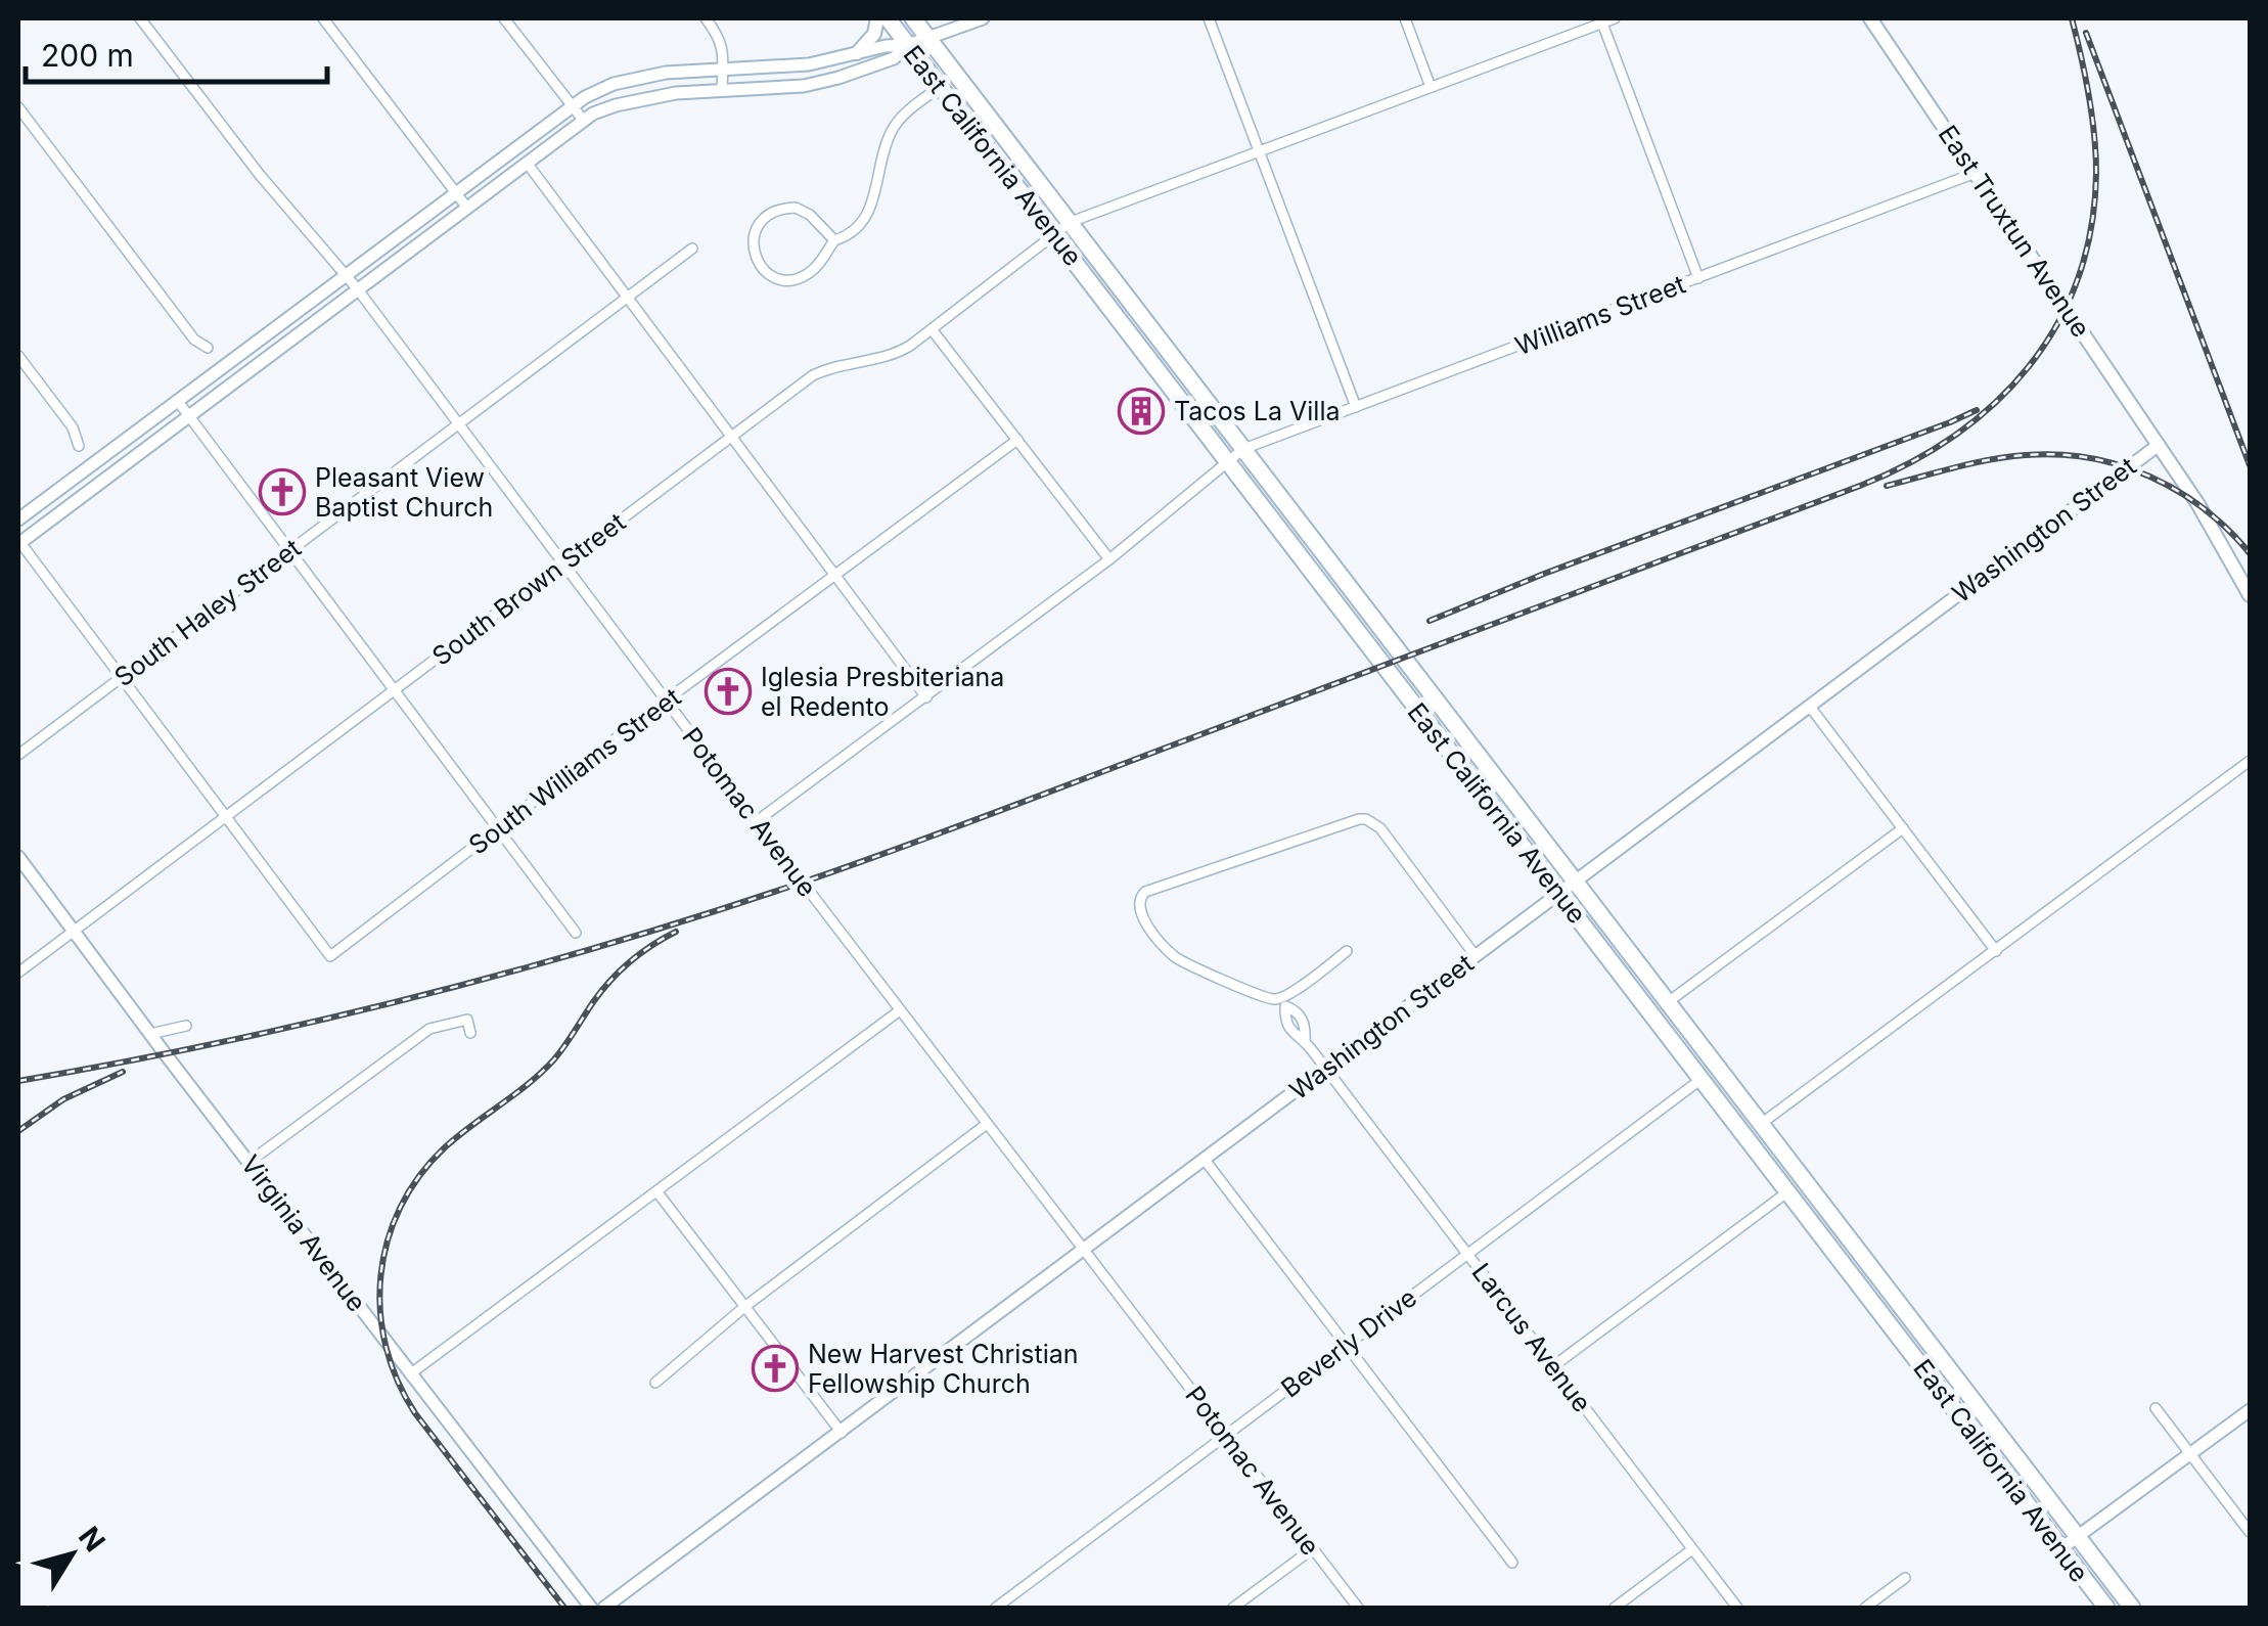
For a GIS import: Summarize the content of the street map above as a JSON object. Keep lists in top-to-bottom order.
{
  "streets": {
    "main road": ["East California Avenue", "East Truxtun Avenue"],
    "street": [
      "Williams Street",
      "Washington Street",
      "South Brown Street",
      "South Haley Street",
      "South Williams Street",
      "Potomac Avenue",
      "Virginia Avenue",
      "Larcus Avenue",
      "Beverly Drive"
    ]
  },
  "crossings": [
    ["East California Avenue", "Williams Street"],
    ["East California Avenue", "Washington Street"],
    ["East California Avenue", "South Brown Street"],
    ["East California Avenue", "Beverly Drive"],
    ["East Truxtun Avenue", "Williams Street"],
    ["East Truxtun Avenue", "Washington Street"],
    ["Williams Street", "Potomac Avenue"],
    ["Washington Street", "Potomac Avenue"],
    ["Washington Street", "Larcus Avenue"],
    ["South Brown Street", "South Williams Street"],
    ["South Brown Street", "Potomac Avenue"],
    ["South Brown Street", "Virginia Avenue"],
    ["South Haley Street", "Potomac Avenue"],
    ["South Williams Street", "Potomac Avenue"],
    ["Potomac Avenue", "Beverly Drive"],
    ["Larcus Avenue", "Beverly Drive"]
  ],
  "places": {
    "building": ["Tacos La Villa"],
    "church": ["Pleasant View Baptist Church", "Iglesia Presbiteriana el Redento", "New Harvest Christian Fellowship Church"]
  },
  "scale_bar": "200 m",
  "north": "top right"
}
